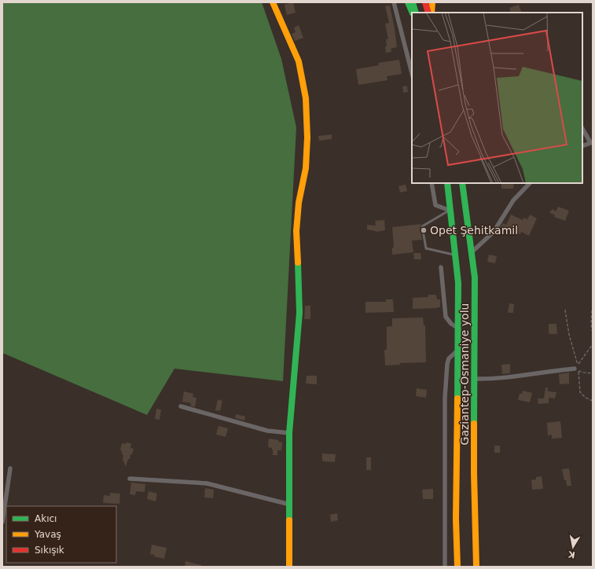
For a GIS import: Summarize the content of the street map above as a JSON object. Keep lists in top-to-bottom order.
{
  "streets": {
    "main road": ["Gaziantep-Osmaniye yolu"]
  },
  "places": ["Opet Şehitkamil"],
  "legend": ["Akıcı", "Yavaş", "Sıkışık"],
  "north": "bottom"
}
